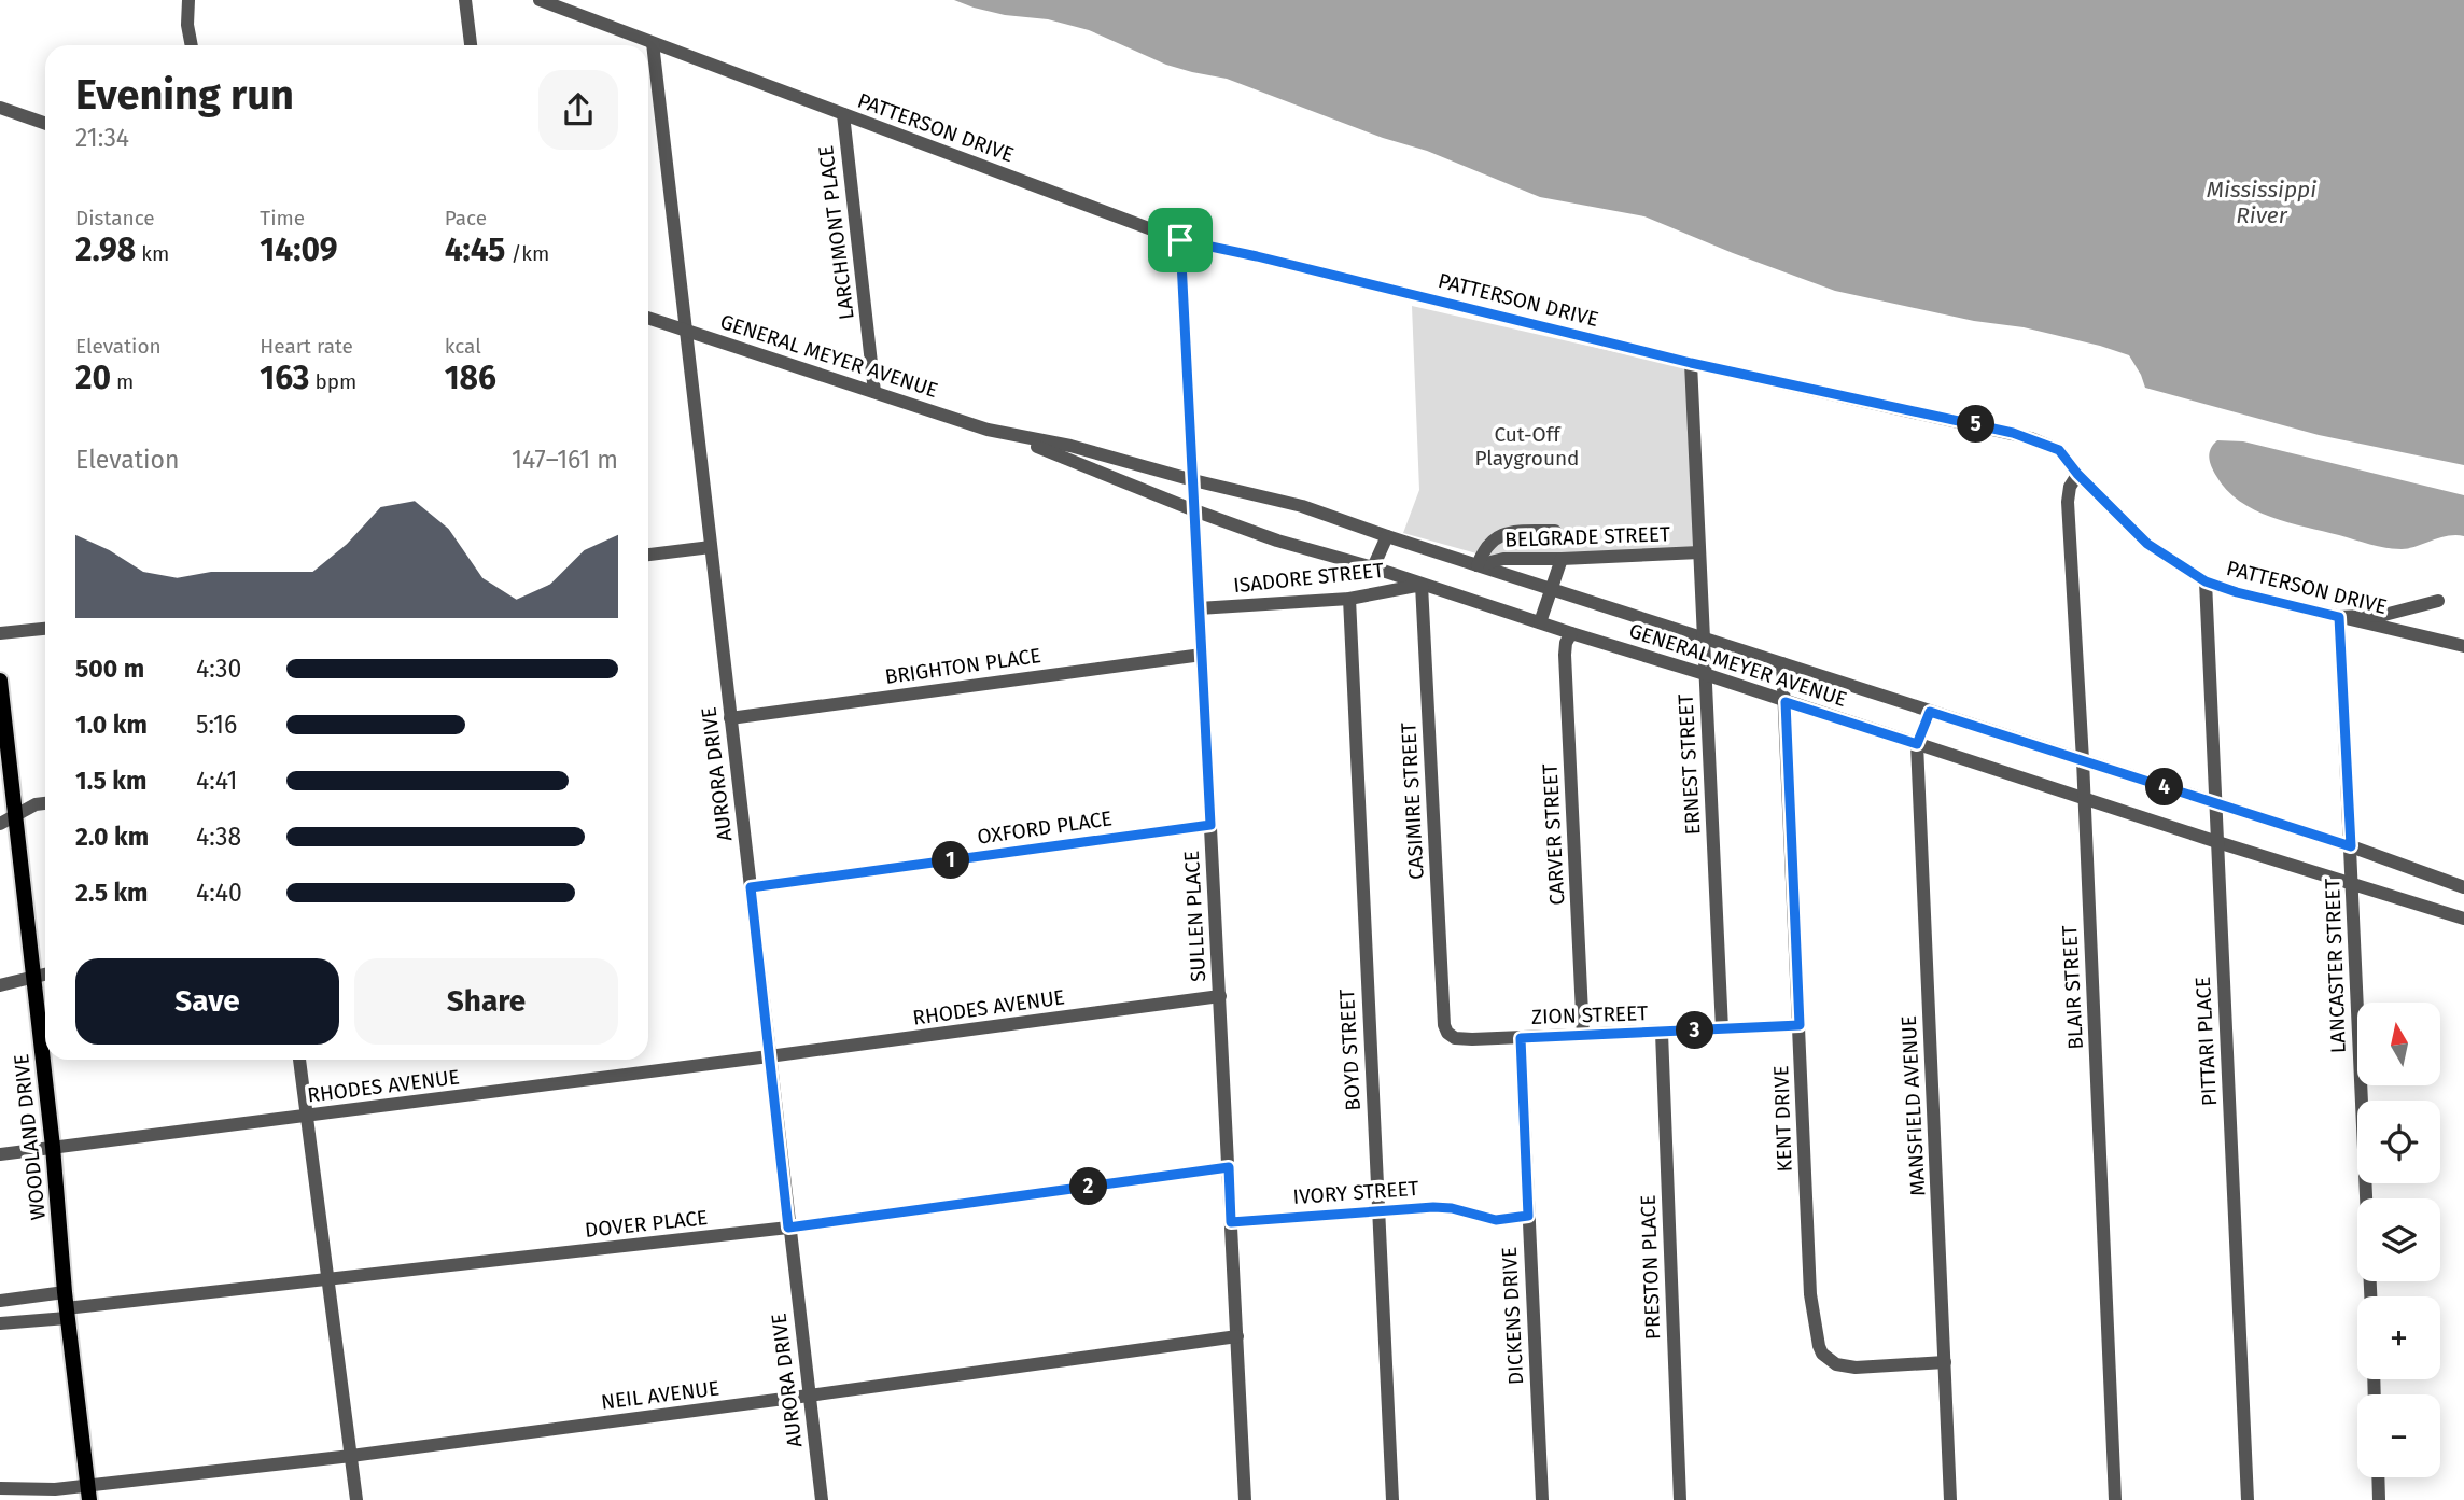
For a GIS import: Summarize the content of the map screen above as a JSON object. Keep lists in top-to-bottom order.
{
  "streets": {
    "main road": ["WOODLAND DRIVE"],
    "street": [
      "PATTERSON DRIVE",
      "LARCHMONT PLACE",
      "GENERAL MEYER AVENUE",
      "BELGRADE STREET",
      "ISADORE STREET",
      "BRIGHTON PLACE",
      "ERNEST STREET",
      "AURORA DRIVE",
      "CASIMIRE STREET",
      "OXFORD PLACE",
      "CARVER STREET",
      "SULLEN PLACE",
      "LANCASTER STREET",
      "BLAIR STREET",
      "RHODES AVENUE",
      "ZION STREET",
      "PITTARI PLACE",
      "BOYD STREET",
      "MANSFIELD AVENUE",
      "KENT DRIVE",
      "IVORY STREET",
      "DOVER PLACE",
      "PRESTON PLACE",
      "DICKENS DRIVE",
      "NEIL AVENUE"
    ]
  },
  "crossings": [
    ["PATTERSON DRIVE", "LARCHMONT PLACE"],
    ["PATTERSON DRIVE", "ERNEST STREET"],
    ["PATTERSON DRIVE", "AURORA DRIVE"],
    ["PATTERSON DRIVE", "SULLEN PLACE"],
    ["PATTERSON DRIVE", "LANCASTER STREET"],
    ["PATTERSON DRIVE", "BLAIR STREET"],
    ["PATTERSON DRIVE", "PITTARI PLACE"],
    ["LARCHMONT PLACE", "GENERAL MEYER AVENUE"],
    ["GENERAL MEYER AVENUE", "BELGRADE STREET"],
    ["GENERAL MEYER AVENUE", "ISADORE STREET"],
    ["GENERAL MEYER AVENUE", "ERNEST STREET"],
    ["GENERAL MEYER AVENUE", "AURORA DRIVE"],
    ["GENERAL MEYER AVENUE", "CASIMIRE STREET"],
    ["GENERAL MEYER AVENUE", "CARVER STREET"],
    ["GENERAL MEYER AVENUE", "SULLEN PLACE"],
    ["GENERAL MEYER AVENUE", "LANCASTER STREET"],
    ["GENERAL MEYER AVENUE", "BLAIR STREET"],
    ["GENERAL MEYER AVENUE", "PITTARI PLACE"],
    ["GENERAL MEYER AVENUE", "MANSFIELD AVENUE"],
    ["GENERAL MEYER AVENUE", "KENT DRIVE"],
    ["BELGRADE STREET", "ERNEST STREET"],
    ["ISADORE STREET", "CASIMIRE STREET"],
    ["ISADORE STREET", "SULLEN PLACE"],
    ["ISADORE STREET", "BOYD STREET"],
    ["BRIGHTON PLACE", "AURORA DRIVE"],
    ["BRIGHTON PLACE", "SULLEN PLACE"],
    ["ERNEST STREET", "ZION STREET"],
    ["AURORA DRIVE", "OXFORD PLACE"],
    ["AURORA DRIVE", "RHODES AVENUE"],
    ["AURORA DRIVE", "DOVER PLACE"],
    ["AURORA DRIVE", "NEIL AVENUE"],
    ["CASIMIRE STREET", "ZION STREET"],
    ["OXFORD PLACE", "SULLEN PLACE"],
    ["CARVER STREET", "ZION STREET"],
    ["SULLEN PLACE", "RHODES AVENUE"],
    ["SULLEN PLACE", "IVORY STREET"],
    ["SULLEN PLACE", "DOVER PLACE"],
    ["SULLEN PLACE", "NEIL AVENUE"],
    ["RHODES AVENUE", "WOODLAND DRIVE"],
    ["ZION STREET", "KENT DRIVE"],
    ["ZION STREET", "PRESTON PLACE"],
    ["ZION STREET", "DICKENS DRIVE"],
    ["BOYD STREET", "IVORY STREET"],
    ["MANSFIELD AVENUE", "KENT DRIVE"],
    ["WOODLAND DRIVE", "DOVER PLACE"],
    ["WOODLAND DRIVE", "NEIL AVENUE"],
    ["IVORY STREET", "DICKENS DRIVE"]
  ],
  "water": ["Mississippi River"],
  "parks": ["Cut-Off Playground"],
  "north": "top",
  "page": {
    "heading": ["Evening run", "21:34"],
    "stats": [
      ["Distance", "2.98 km"],
      ["Time", "14:09"],
      ["Pace", "4:45 /km"],
      ["Elevation", "20 m"],
      ["Heart rate", "163 bpm"],
      ["kcal", "186"]
    ],
    "pins": [
      "5",
      "4",
      "1",
      "3",
      "2"
    ],
    "chart": ["Elevation", "147–161 m"],
    "list": [
      {
        "name": "500 m",
        "note": "4:30"
      },
      {
        "name": "1.0 km",
        "note": "5:16"
      },
      {
        "name": "1.5 km",
        "note": "4:41"
      },
      {
        "name": "2.0 km",
        "note": "4:38"
      },
      {
        "name": "2.5 km",
        "note": "4:40"
      }
    ],
    "buttons": ["Save", "Share"],
    "map_buttons": ["+", "−"]
  }
}
